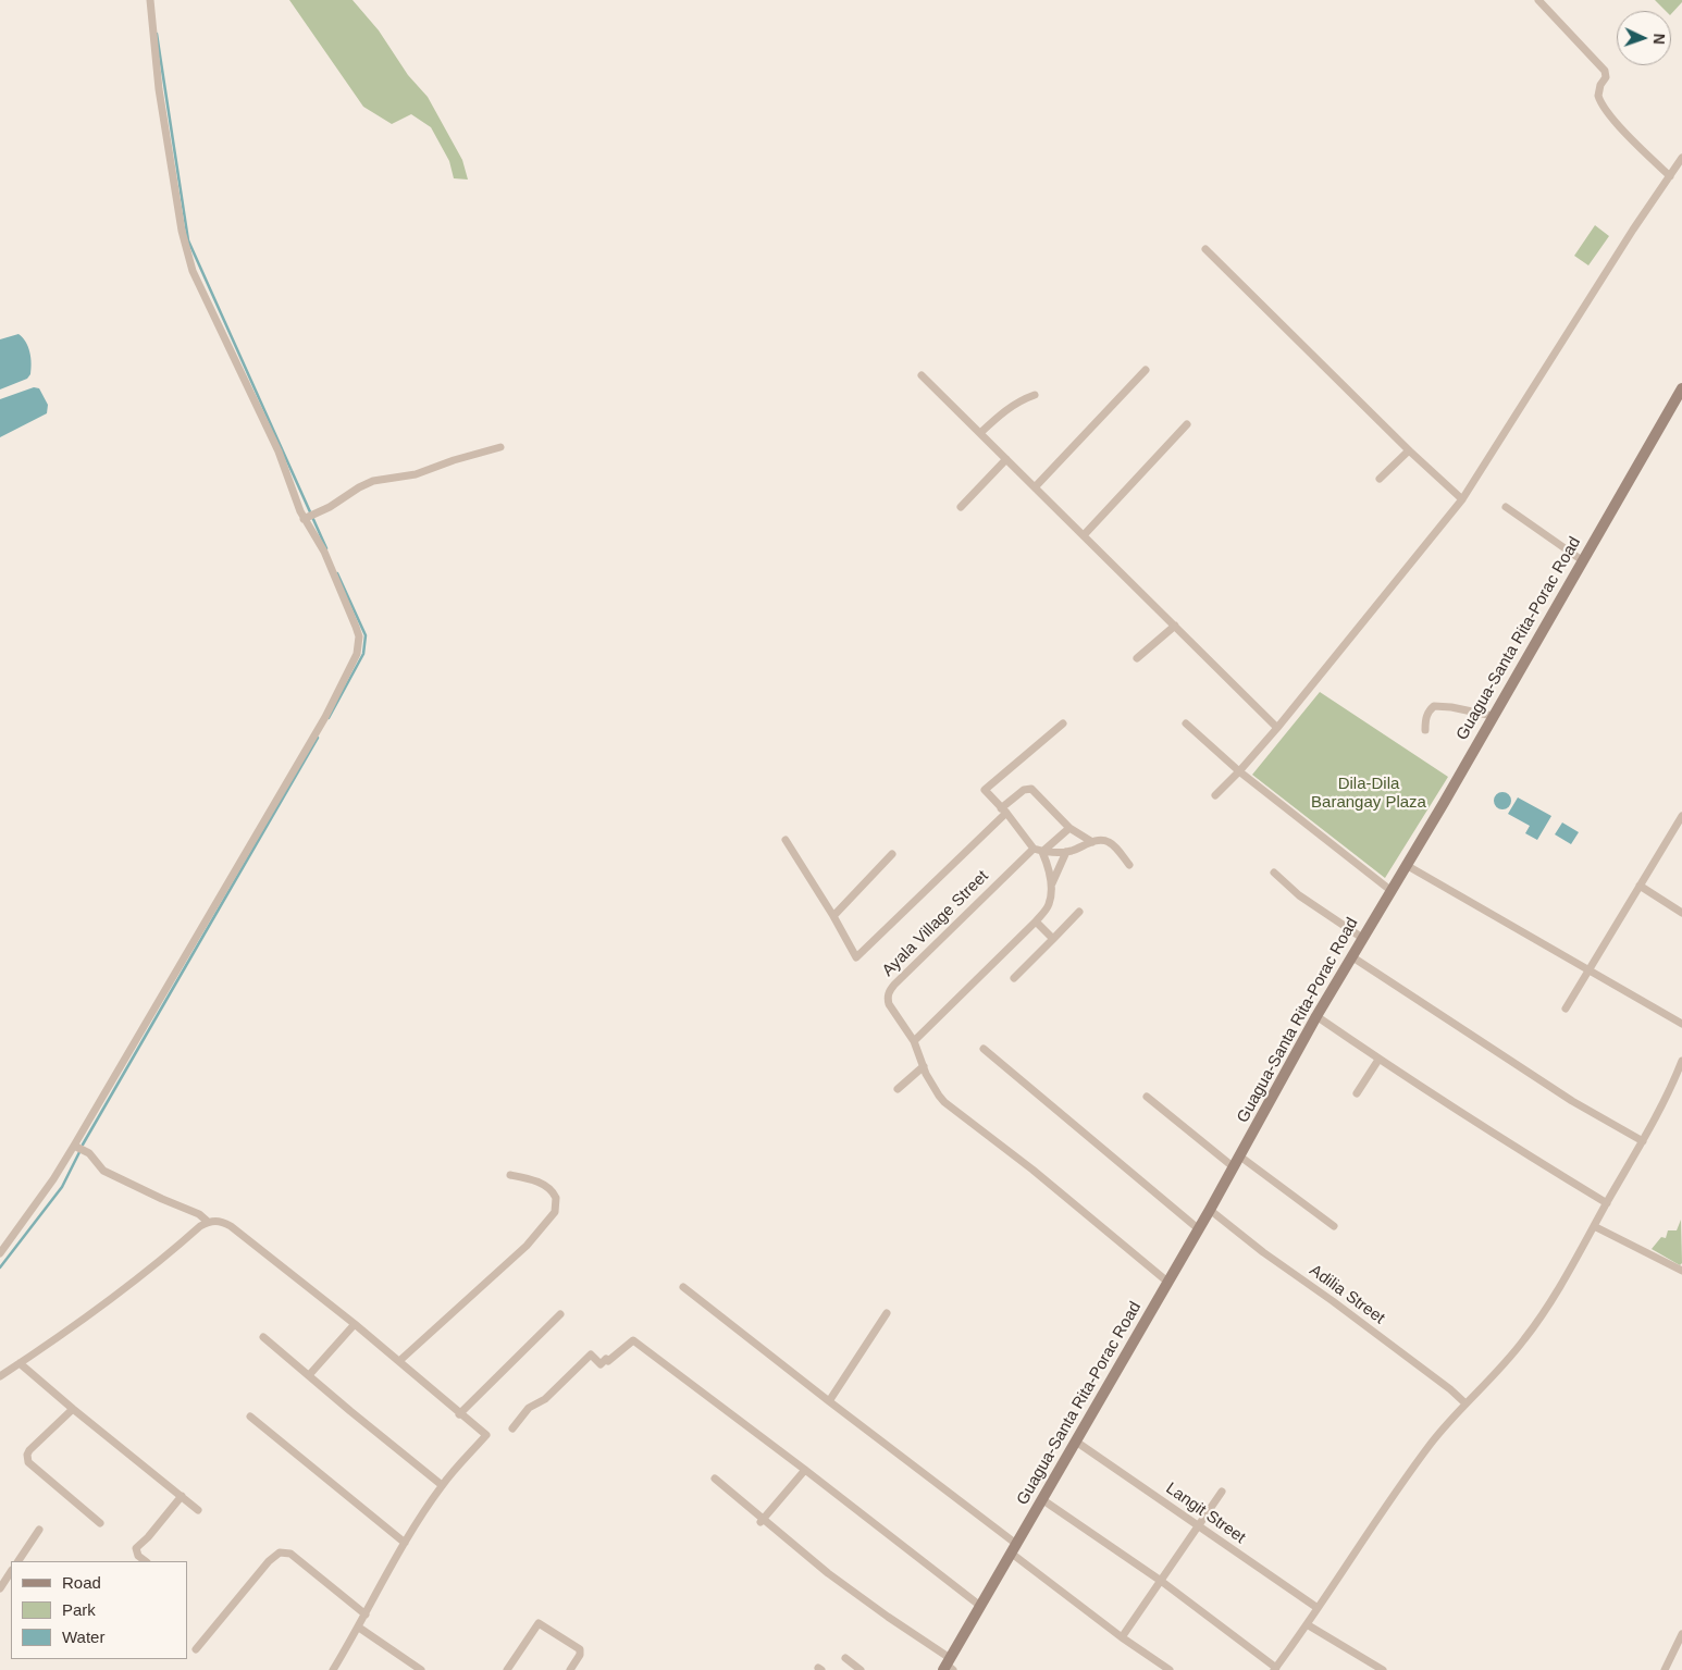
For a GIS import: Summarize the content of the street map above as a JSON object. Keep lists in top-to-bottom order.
{
  "streets": {
    "main road": ["Guagua-Santa Rita-Porac Road"],
    "street": ["Ayala Village Street", "Adilia Street", "Langit Street"]
  },
  "crossings": [
    ["Guagua-Santa Rita-Porac Road", "Ayala Village Street"],
    ["Guagua-Santa Rita-Porac Road", "Adilia Street"],
    ["Guagua-Santa Rita-Porac Road", "Langit Street"]
  ],
  "parks": ["Dila-Dila Barangay Plaza"],
  "legend": ["Road", "Park", "Water"],
  "north": "right"
}
